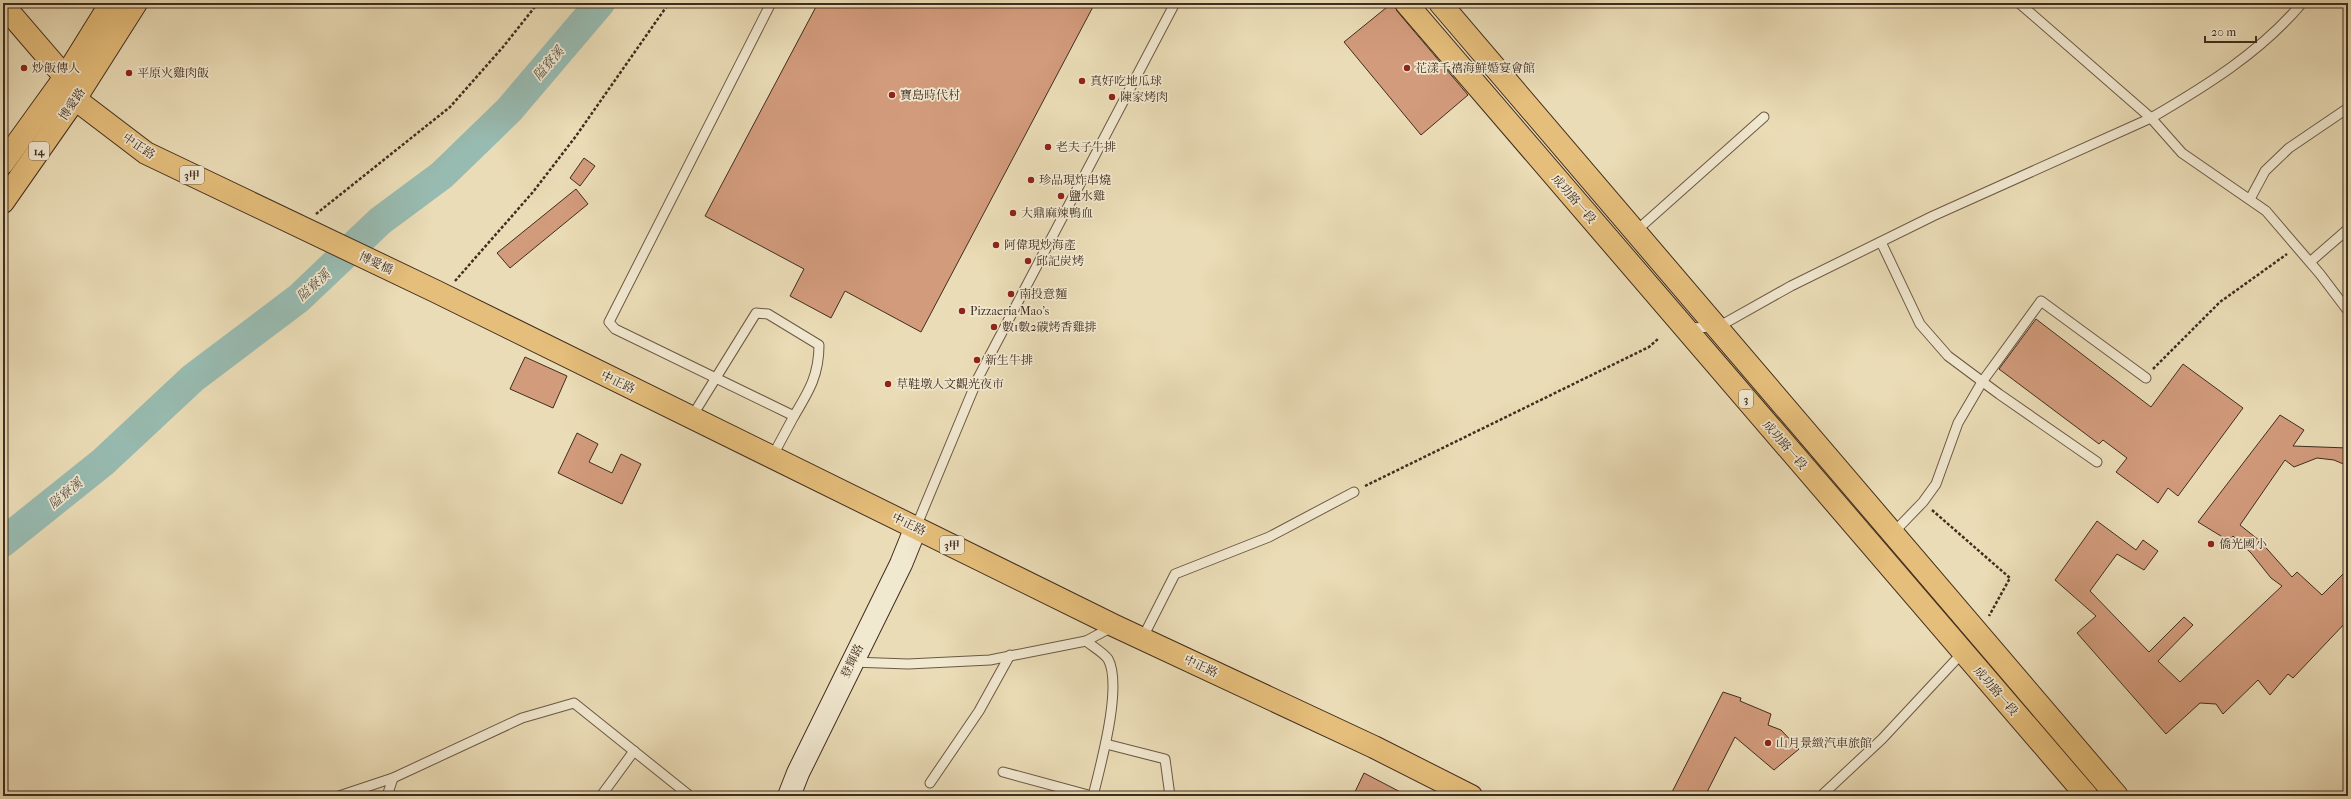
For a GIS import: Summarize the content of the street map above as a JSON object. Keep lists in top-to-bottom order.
{
  "streets": {
    "main road": [
      "博愛路",
      "中正路",
      "14",
      "3甲",
      "成功路一段",
      "博愛橋",
      "3"
    ],
    "street": ["登輝路"]
  },
  "crossings": [
    ["博愛路", "中正路"],
    ["中正路", "博愛橋"],
    ["中正路", "登輝路"]
  ],
  "water": ["隘寮溪"],
  "places": [
    "炒飯傳人",
    "花漾千禧海鮮婚宴會館",
    "平原火雞肉飯",
    "真好吃地瓜球",
    "寶島時代村",
    "陳家烤肉",
    "老夫子牛排",
    "珍品現炸串燒",
    "鹽水雞",
    "大鼎麻辣鴨血",
    "阿偉現炒海產",
    "邱記炭烤",
    "南投意麵",
    "Pizzaeria Mao's",
    "數1數2碳烤香雞排",
    "新生牛排",
    "草鞋墩人文觀光夜市",
    "僑光國小",
    "山月景緻汽車旅館"
  ],
  "scale_bar": "20 m"
}
